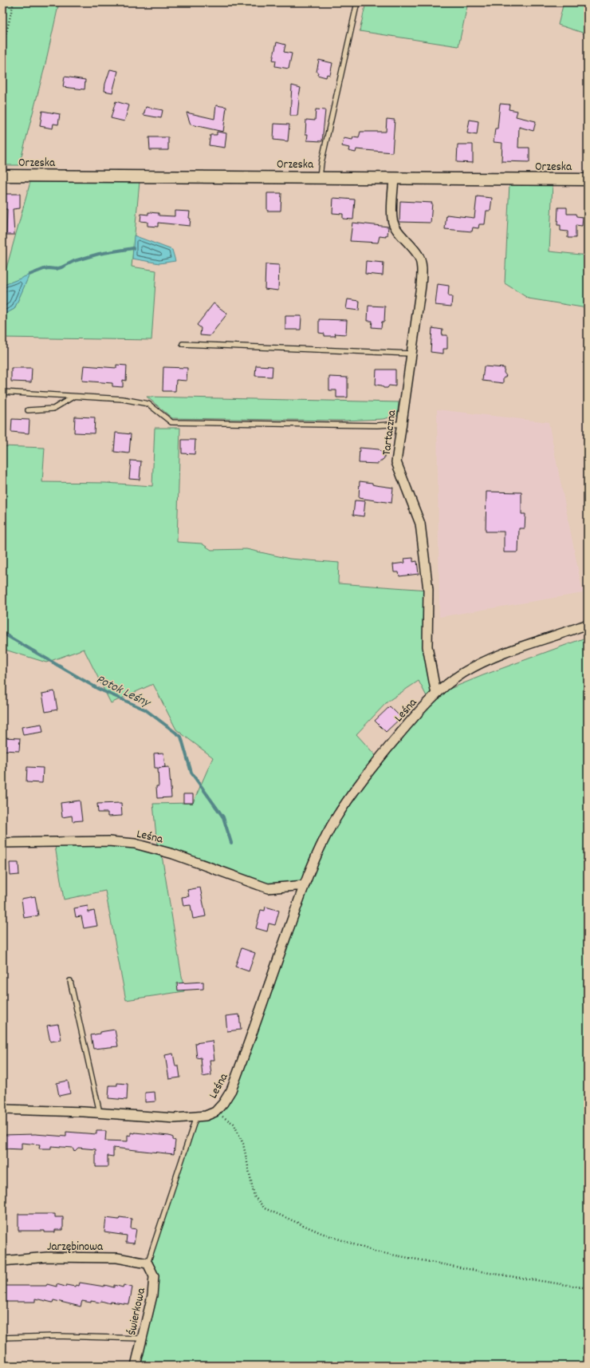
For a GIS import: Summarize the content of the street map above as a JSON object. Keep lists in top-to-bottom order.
{
  "streets": {
    "street": [
      "Orzeska",
      "Tartaczna",
      "Leśna",
      "Jarzębinowa",
      "Świerkowa"
    ]
  },
  "crossings": [
    ["Orzeska", "Tartaczna"],
    ["Tartaczna", "Leśna"],
    ["Jarzębinowa", "Świerkowa"]
  ],
  "water": ["Potok Leśny"]
}
